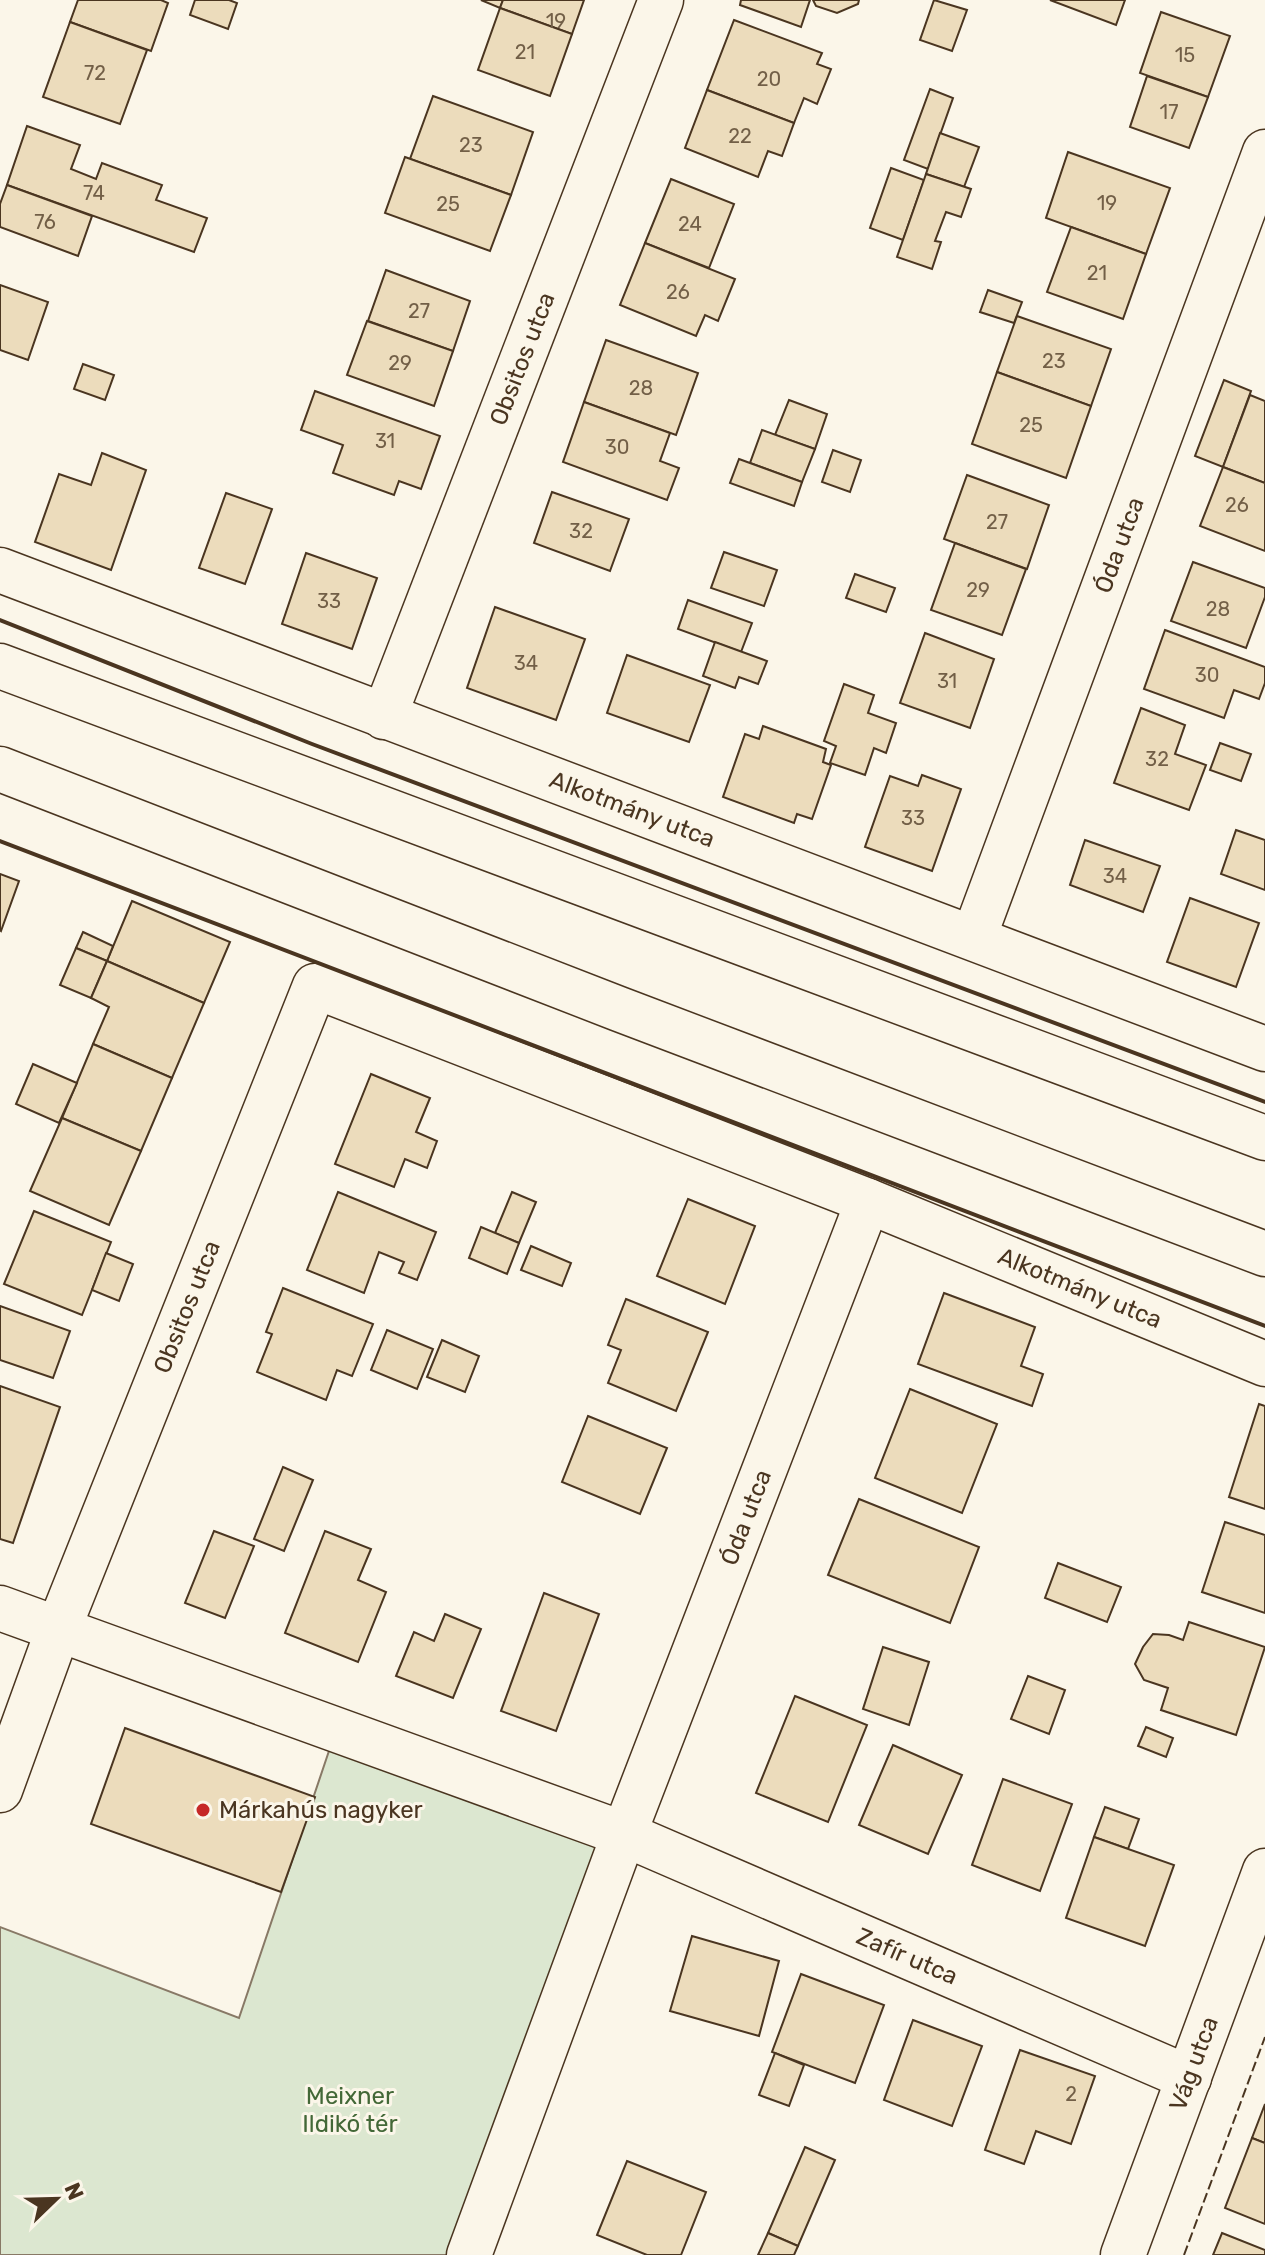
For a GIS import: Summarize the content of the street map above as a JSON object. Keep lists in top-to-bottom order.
{
  "streets": {
    "street": [
      "Obsitos utca",
      "Óda utca",
      "Alkotmány utca",
      "Zafír utca",
      "Vág utca"
    ]
  },
  "crossings": [
    ["Obsitos utca", "Alkotmány utca"],
    ["Óda utca", "Alkotmány utca"],
    ["Óda utca", "Zafír utca"],
    ["Zafír utca", "Vág utca"]
  ],
  "parks": ["Meixner Ildikó tér"],
  "places": ["Márkahús nagyker"],
  "house_numbers": [
    "19",
    "21",
    "15",
    "72",
    "20",
    "17",
    "22",
    "23",
    "74",
    "19",
    "25",
    "76",
    "24",
    "21",
    "26",
    "27",
    "23",
    "29",
    "28",
    "25",
    "31",
    "30",
    "26",
    "27",
    "32",
    "29",
    "33",
    "28",
    "34",
    "30",
    "31",
    "32",
    "33",
    "34",
    "2"
  ],
  "north": "top right"
}
